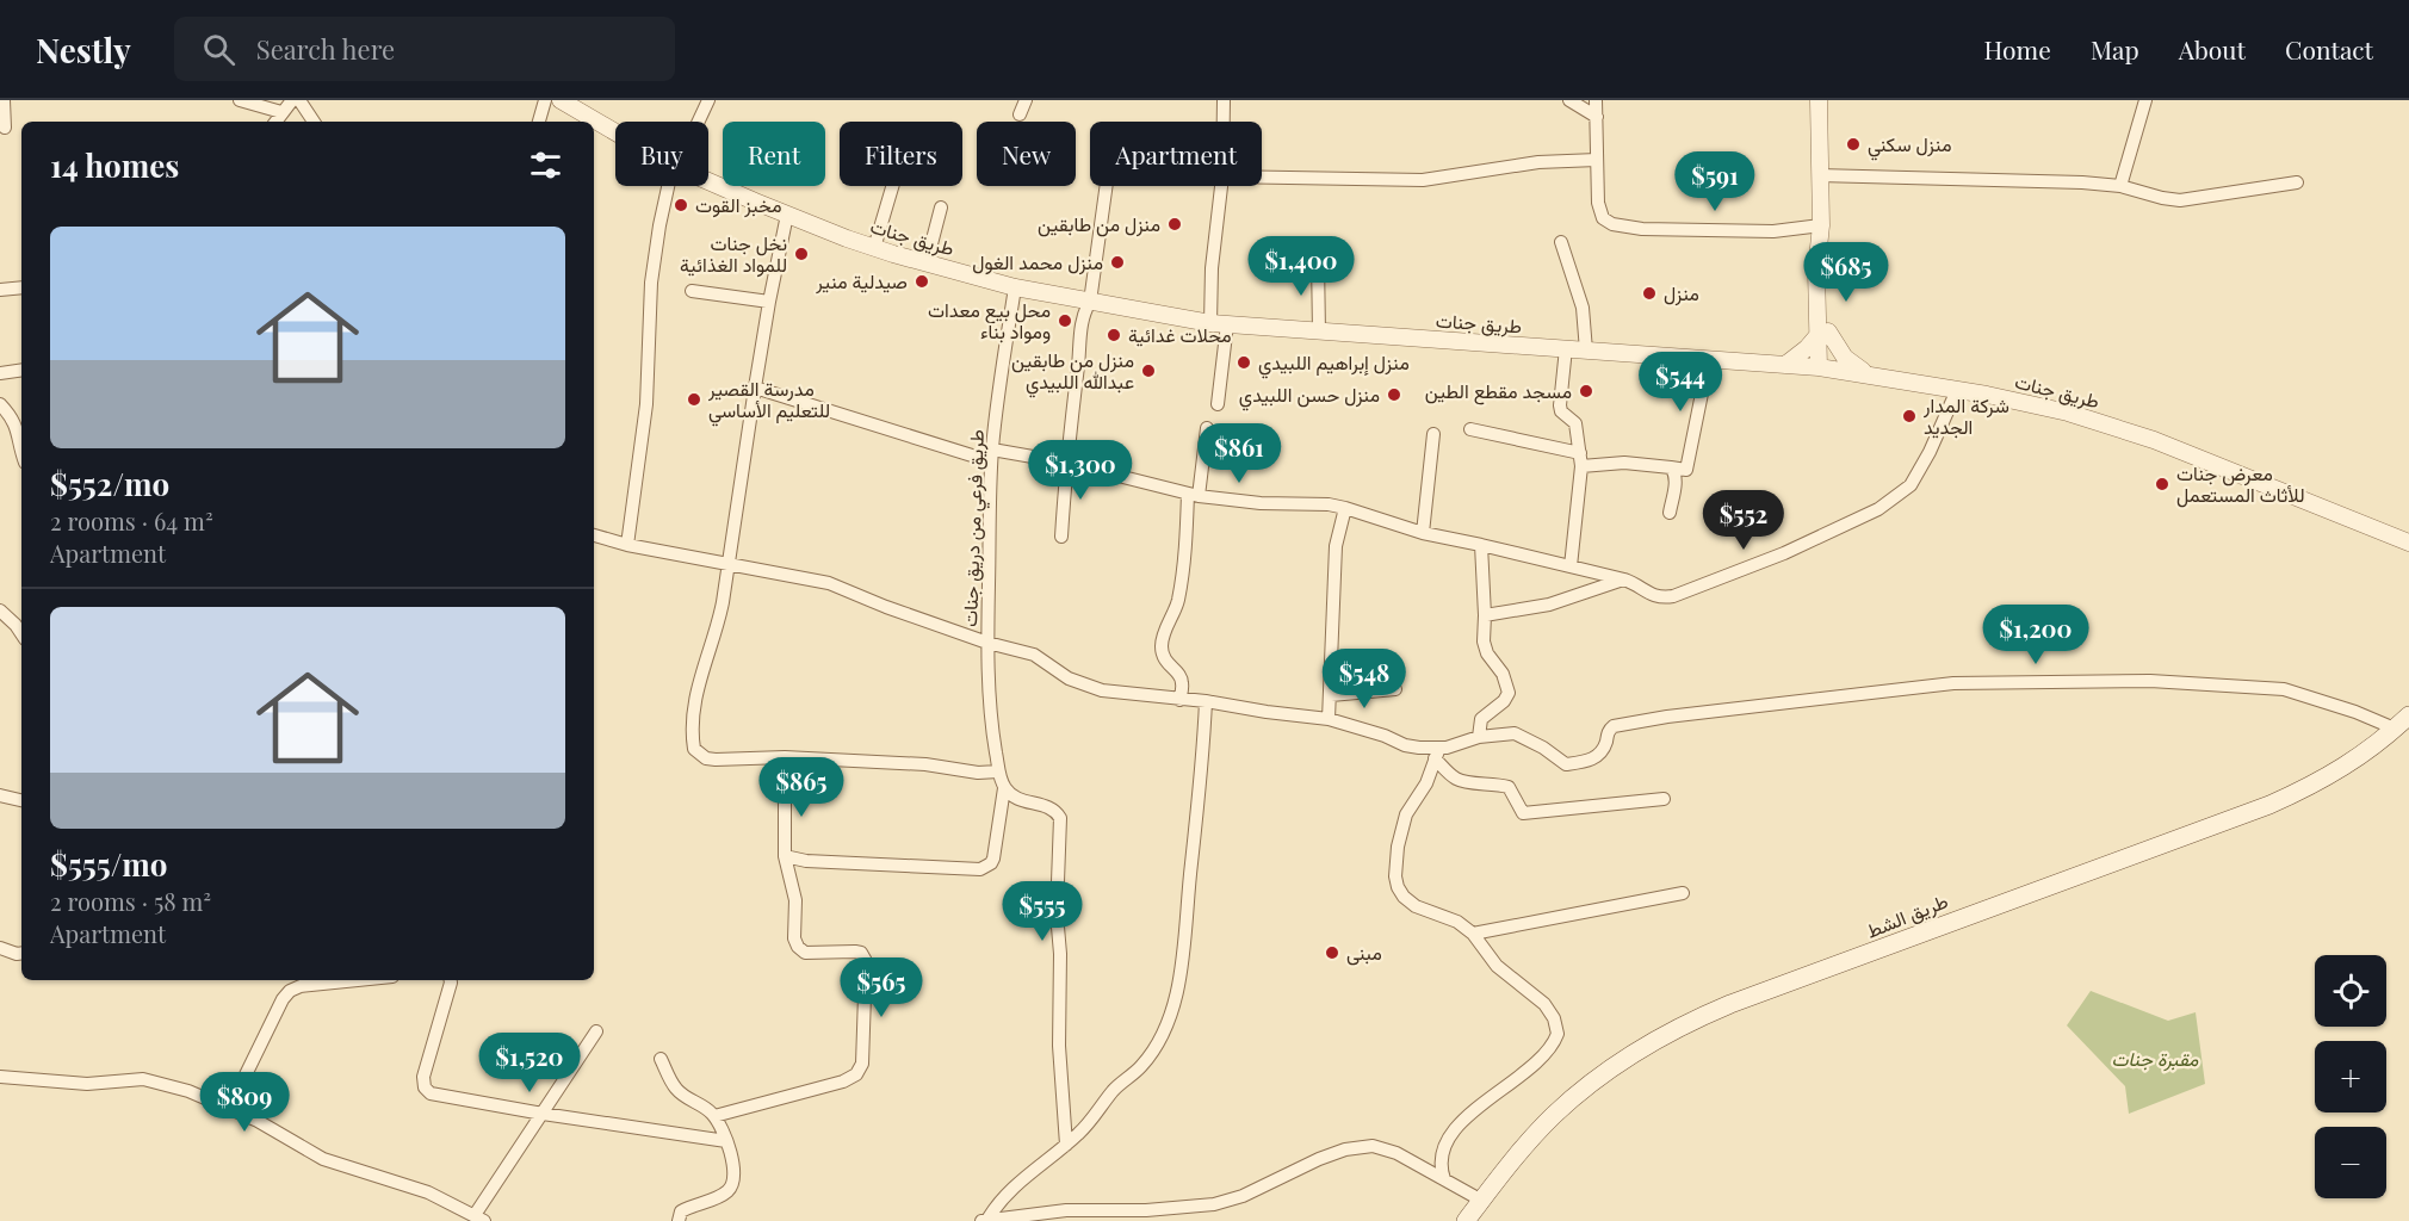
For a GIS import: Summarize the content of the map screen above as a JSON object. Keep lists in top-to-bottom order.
{
  "streets": {
    "main road": ["طريق الشط"],
    "street": ["طريق جنات", "طريق فرعي من دريق جنات"]
  },
  "crossings": [
    ["طريق جنات", "طريق فرعي من دريق جنات"]
  ],
  "parks": ["مقبرة جنات"],
  "places": [
    "منزل سكني",
    "مخبز القوت",
    "منزل من طابقين",
    "نخل جنات للمواد الغذائية",
    "منزل محمد الغول",
    "صيدلية منير",
    "منزل",
    "محل بيع معدات ومواد بناء",
    "محلات غدائية",
    "منزل إبراهيم اللبيدي",
    "منزل من طابقين عبدالله اللبيدي",
    "مسجد مقطع الطين",
    "منزل حسن اللبيدي",
    "مدرسة القصير للتعليم الأساسي",
    "شركة المدار الجديد",
    "معرض جنات للأثاث المستعمل",
    "مبنى"
  ],
  "page": {
    "header": "Nestly",
    "search": "Search here",
    "nav": [
      "Home",
      "Map",
      "About",
      "Contact"
    ],
    "chip": [
      "Buy",
      "Rent",
      "Filters",
      "New",
      "Apartment"
    ],
    "heading": "14 homes",
    "price": [
      "$591",
      "$1,400",
      "$685",
      "$544",
      "$861",
      "$1,300",
      "$552",
      "$1,200",
      "$548",
      "$865",
      "$555",
      "$565",
      "$1,520",
      "$809"
    ],
    "list": [
      {
        "name": "$552/mo",
        "note": "2 rooms · 64 m² · Apartment"
      },
      {
        "name": "$555/mo",
        "note": "2 rooms · 58 m² · Apartment"
      }
    ],
    "map_buttons": ["+", "−"]
  }
}
